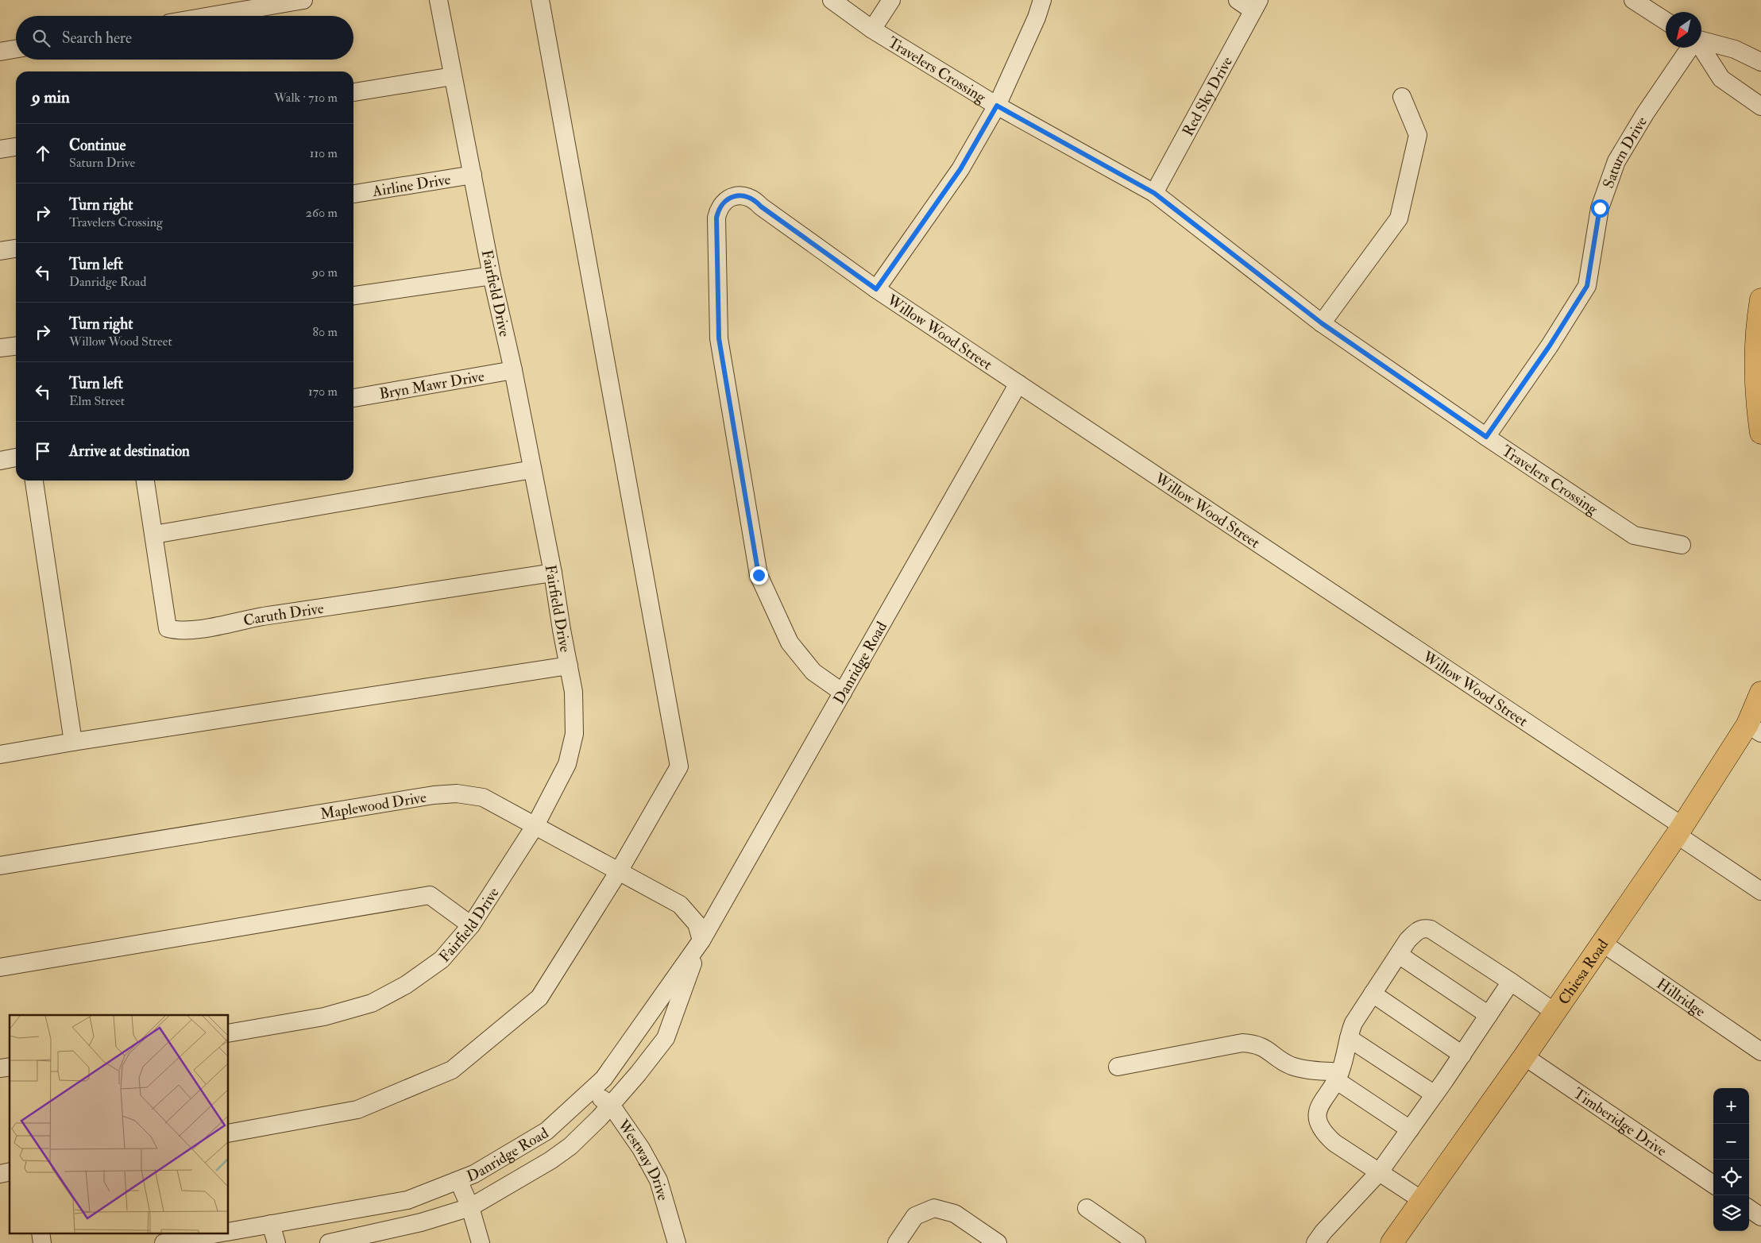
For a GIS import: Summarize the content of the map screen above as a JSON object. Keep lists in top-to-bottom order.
{
  "streets": {
    "main road": ["Chiesa Road"],
    "street": [
      "Travelers Crossing",
      "Red Sky Drive",
      "Saturn Drive",
      "Airline Drive",
      "Fairfield Drive",
      "Willow Wood Street",
      "Bryn Mawr Drive",
      "Caruth Drive",
      "Danridge Road",
      "Maplewood Drive",
      "Hillridge",
      "Timberidge Drive",
      "Westway Drive"
    ]
  },
  "crossings": [
    ["Travelers Crossing", "Red Sky Drive"],
    ["Travelers Crossing", "Saturn Drive"],
    ["Airline Drive", "Fairfield Drive"],
    ["Fairfield Drive", "Bryn Mawr Drive"],
    ["Fairfield Drive", "Caruth Drive"],
    ["Fairfield Drive", "Maplewood Drive"],
    ["Willow Wood Street", "Danridge Road"],
    ["Willow Wood Street", "Chiesa Road"],
    ["Danridge Road", "Maplewood Drive"],
    ["Danridge Road", "Westway Drive"],
    ["Chiesa Road", "Hillridge"],
    ["Chiesa Road", "Timberidge Drive"]
  ],
  "north": "bottom left",
  "page": {
    "search": "Search here",
    "heading": ["9 min", "Walk · 710 m"],
    "list": [
      ["Continue", "Saturn Drive", "110 m"],
      ["Turn right", "Travelers Crossing", "260 m"],
      ["Turn left", "Danridge Road", "90 m"],
      ["Turn right", "Willow Wood Street", "80 m"],
      ["Turn left", "Elm Street", "170 m"],
      "Arrive at destination"
    ],
    "map_buttons": ["+", "−"]
  }
}
